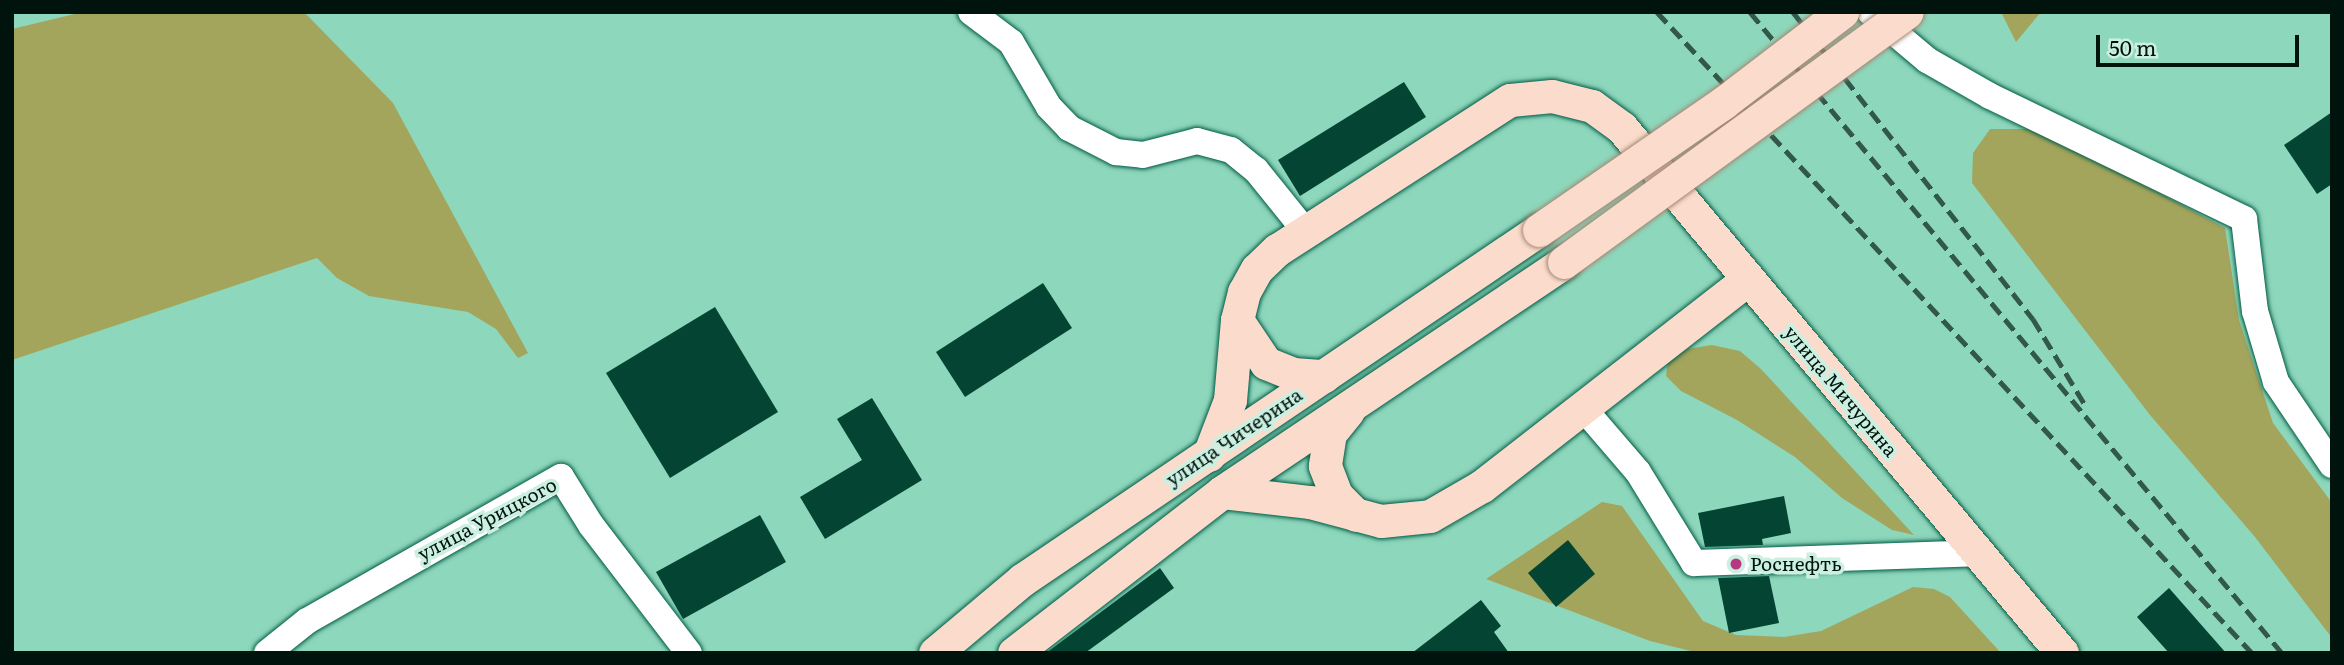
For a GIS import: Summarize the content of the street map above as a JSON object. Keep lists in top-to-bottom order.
{
  "streets": {
    "main road": ["улица Мичурина", "улица Чичерина"],
    "street": ["улица Урицкого"]
  },
  "places": ["Роснефть"],
  "scale_bar": "50 m"
}
